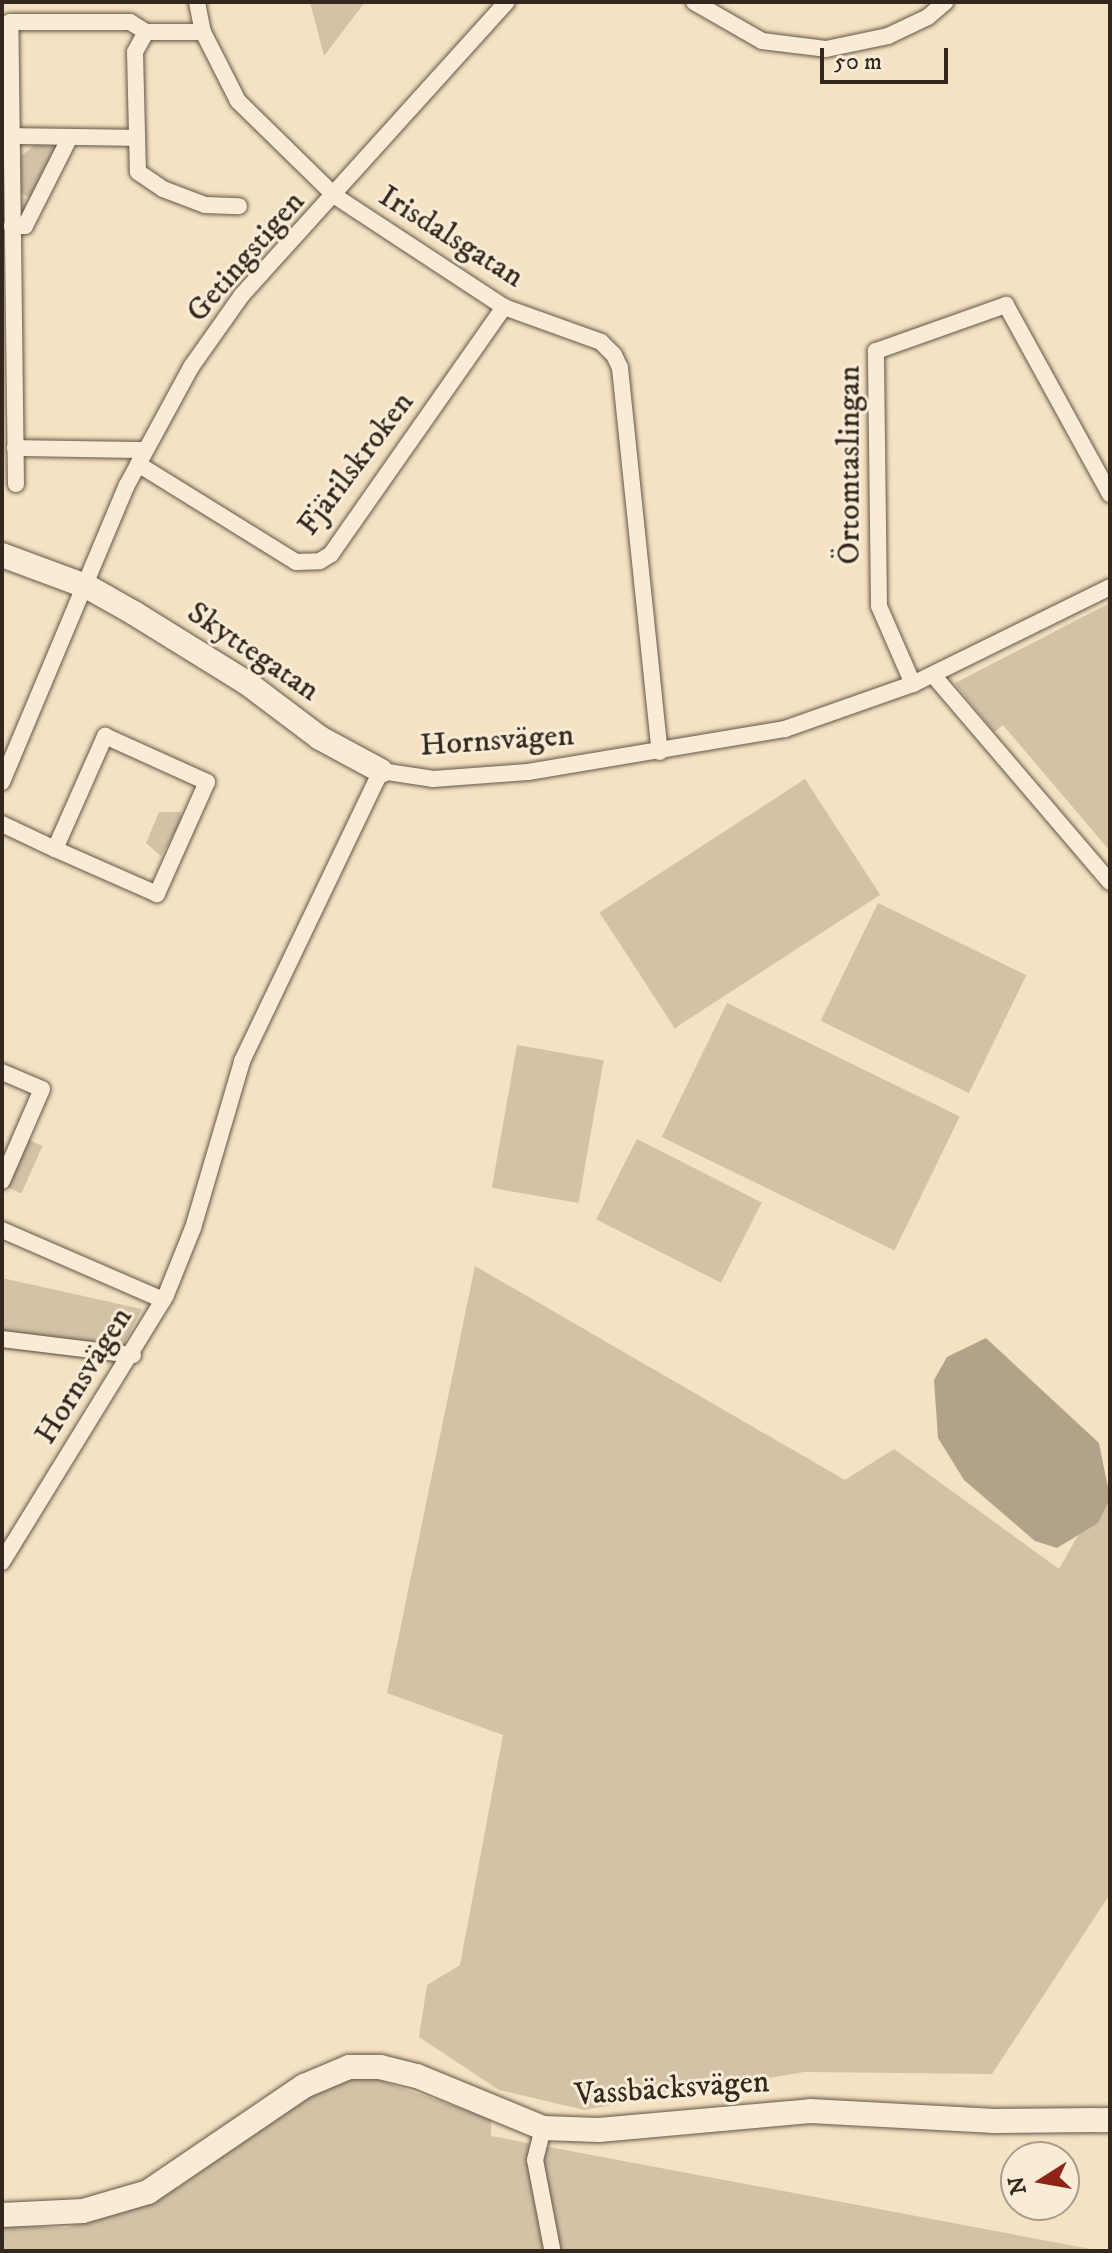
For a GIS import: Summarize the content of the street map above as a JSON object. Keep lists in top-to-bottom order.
{
  "streets": {
    "street": [
      "Irisdalsgatan",
      "Getingstigen",
      "Fjärilskroken",
      "Örtomtaslingan",
      "Skyttegatan",
      "Hornsvägen",
      "Vassbäcksvägen"
    ]
  },
  "crossings": [
    ["Irisdalsgatan", "Getingstigen"],
    ["Irisdalsgatan", "Fjärilskroken"],
    ["Irisdalsgatan", "Hornsvägen"],
    ["Getingstigen", "Fjärilskroken"],
    ["Getingstigen", "Skyttegatan"],
    ["Örtomtaslingan", "Hornsvägen"],
    ["Skyttegatan", "Hornsvägen"]
  ],
  "scale_bar": "50 m",
  "north": "left"
}
